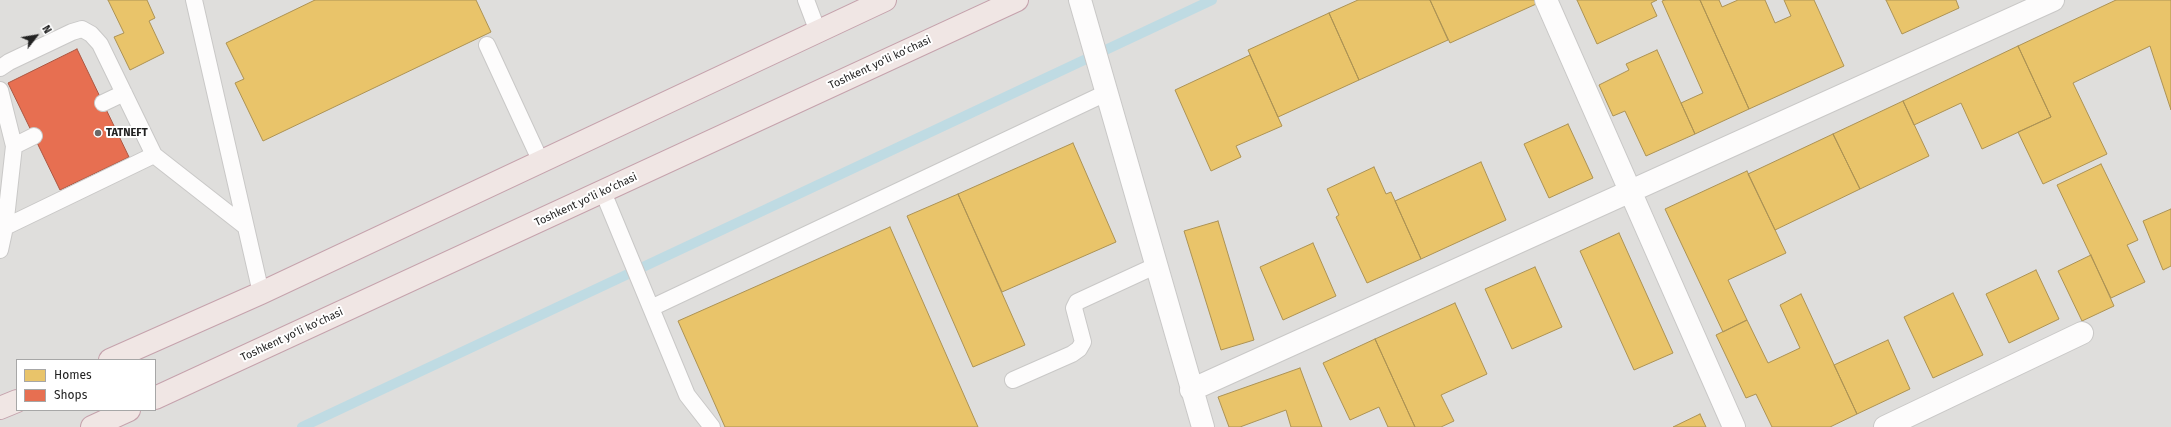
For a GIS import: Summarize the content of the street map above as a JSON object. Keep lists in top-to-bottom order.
{
  "streets": {
    "highway": ["Toshkent yo‘li ko‘chasi"]
  },
  "places": ["TATNEFT"],
  "legend": ["Homes", "Shops"],
  "north": "top right"
}
